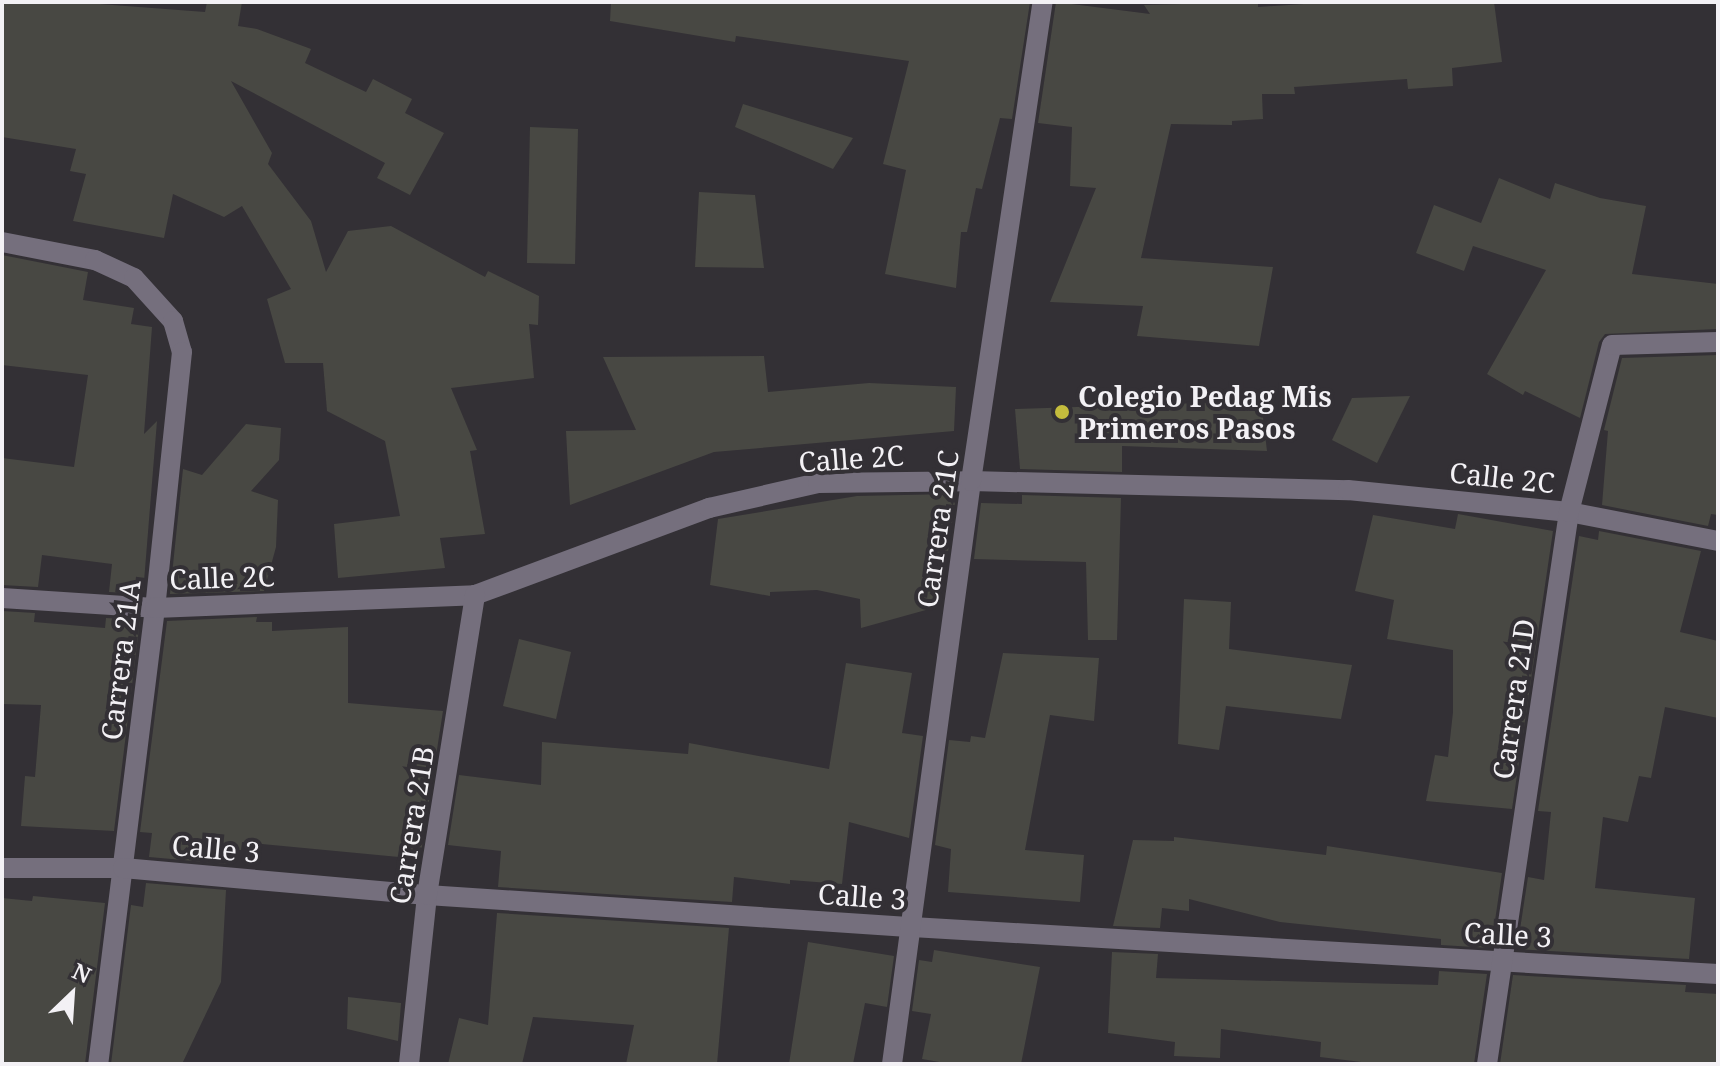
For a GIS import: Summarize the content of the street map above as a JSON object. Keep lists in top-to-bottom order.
{
  "streets": {
    "street": [
      "Calle 2C",
      "Carrera 21C",
      "Carrera 21A",
      "Carrera 21D",
      "Carrera 21B",
      "Calle 3"
    ]
  },
  "crossings": [
    ["Calle 2C", "Carrera 21C"],
    ["Calle 2C", "Carrera 21A"],
    ["Calle 2C", "Carrera 21D"],
    ["Calle 2C", "Carrera 21B"],
    ["Carrera 21C", "Calle 3"],
    ["Carrera 21A", "Calle 3"],
    ["Carrera 21D", "Calle 3"],
    ["Carrera 21B", "Calle 3"]
  ],
  "places": ["Colegio Pedag Mis Primeros Pasos"],
  "north": "top right"
}
